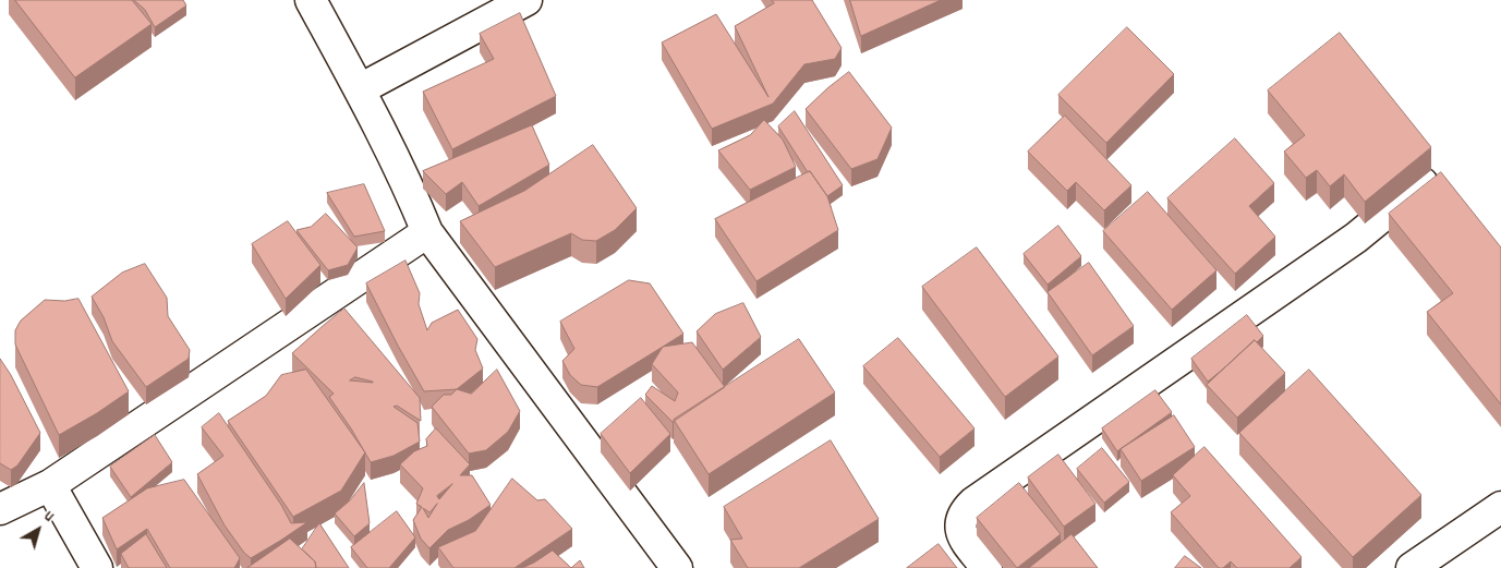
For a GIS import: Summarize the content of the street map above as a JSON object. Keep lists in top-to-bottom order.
{
  "north": "top right"
}
